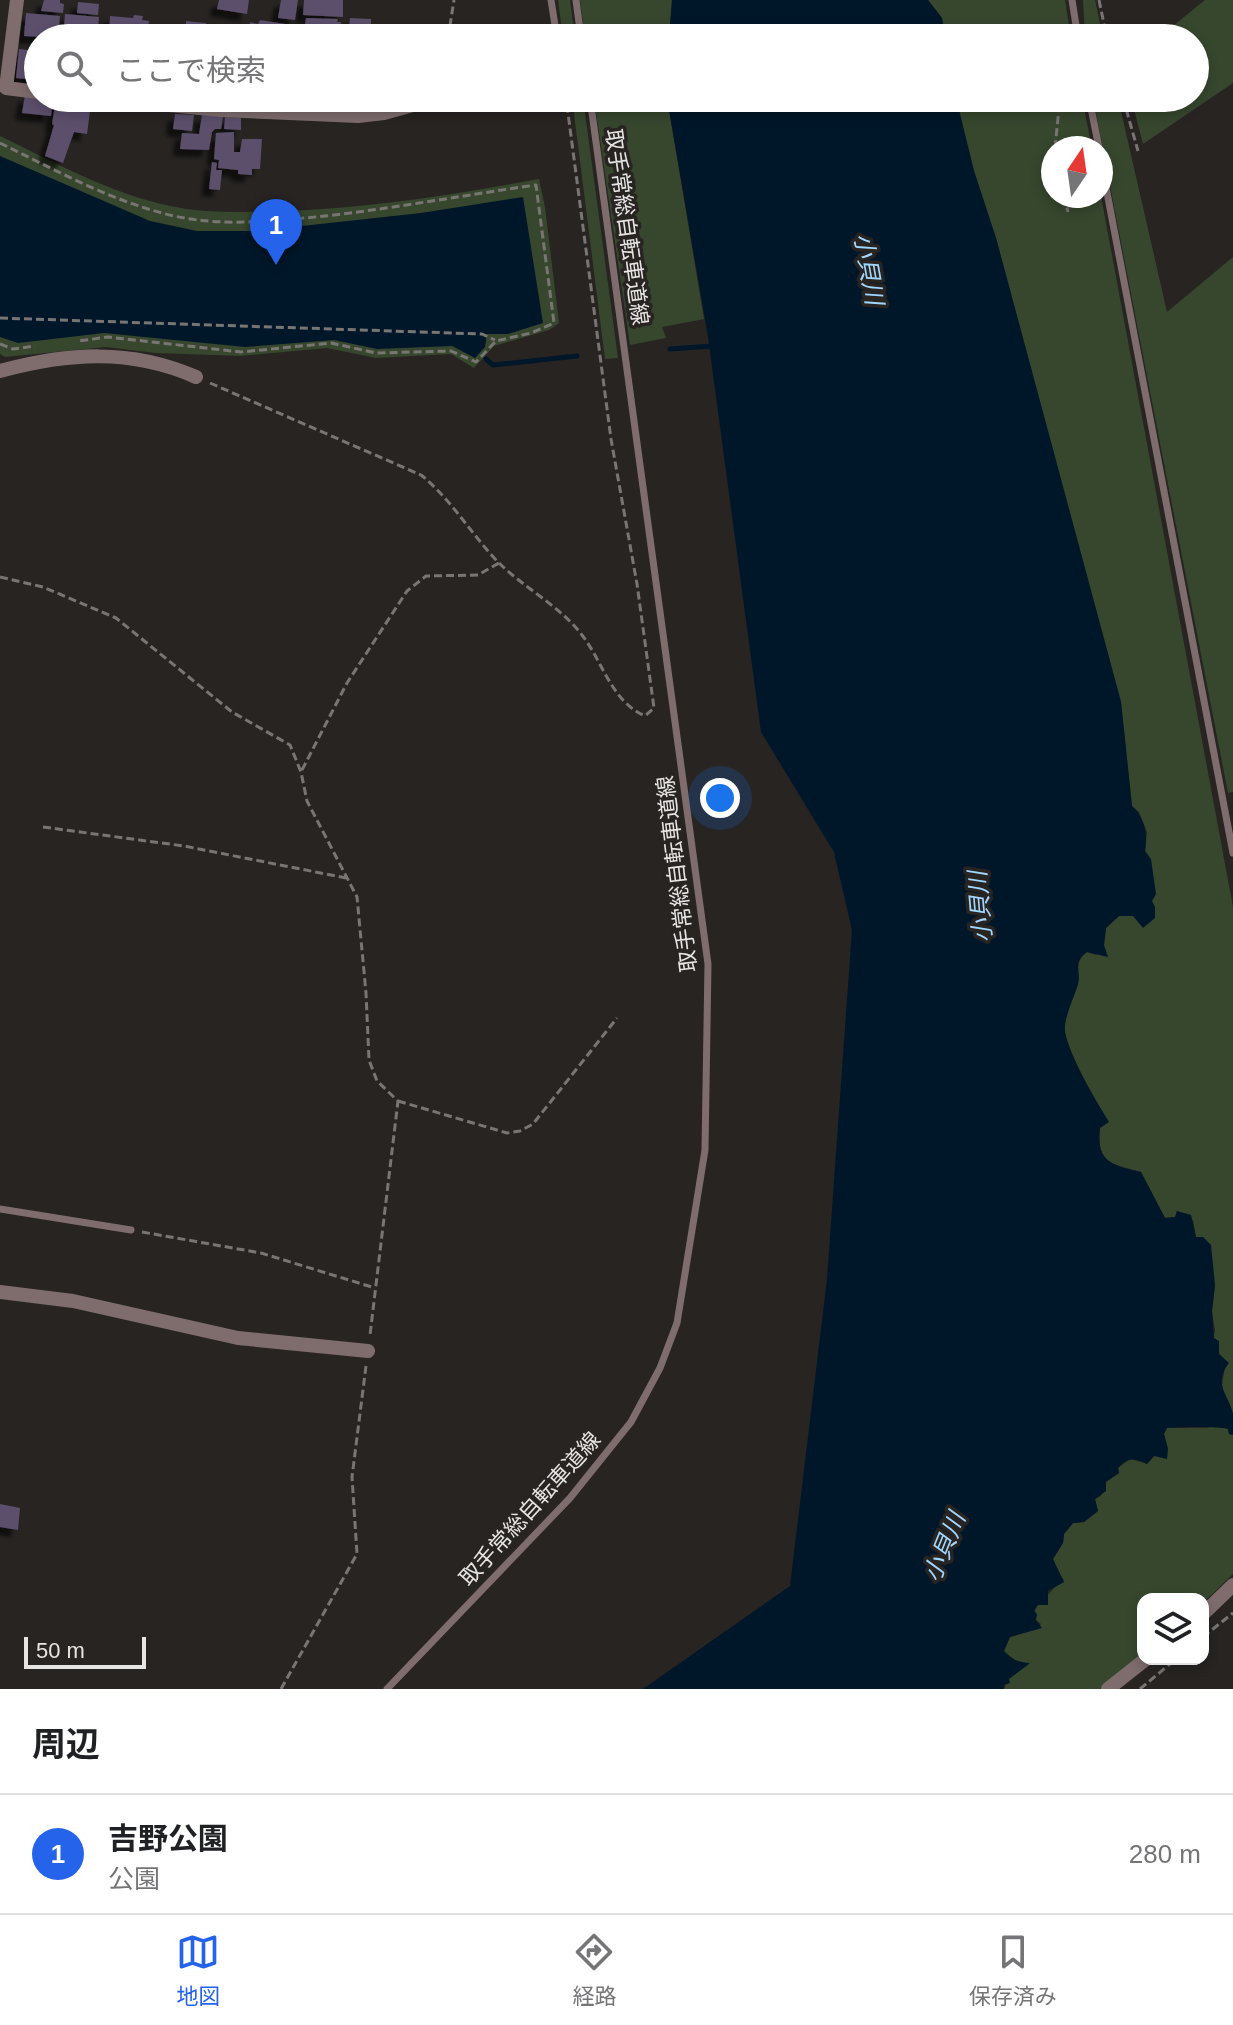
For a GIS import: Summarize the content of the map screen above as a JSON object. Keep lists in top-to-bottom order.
{
  "streets": {
    "lane": ["取手常総自転車道線"]
  },
  "water": ["小貝川"],
  "scale_bar": "50 m",
  "north": "top",
  "page": {
    "search": "ここで検索",
    "pins": "1",
    "scale": "50 m",
    "heading": "周辺",
    "list": [
      {
        "mark": "1",
        "name": "吉野公園",
        "note": "公園",
        "value": "280 m"
      }
    ],
    "nav": ["地図", "経路", "保存済み"]
  }
}
